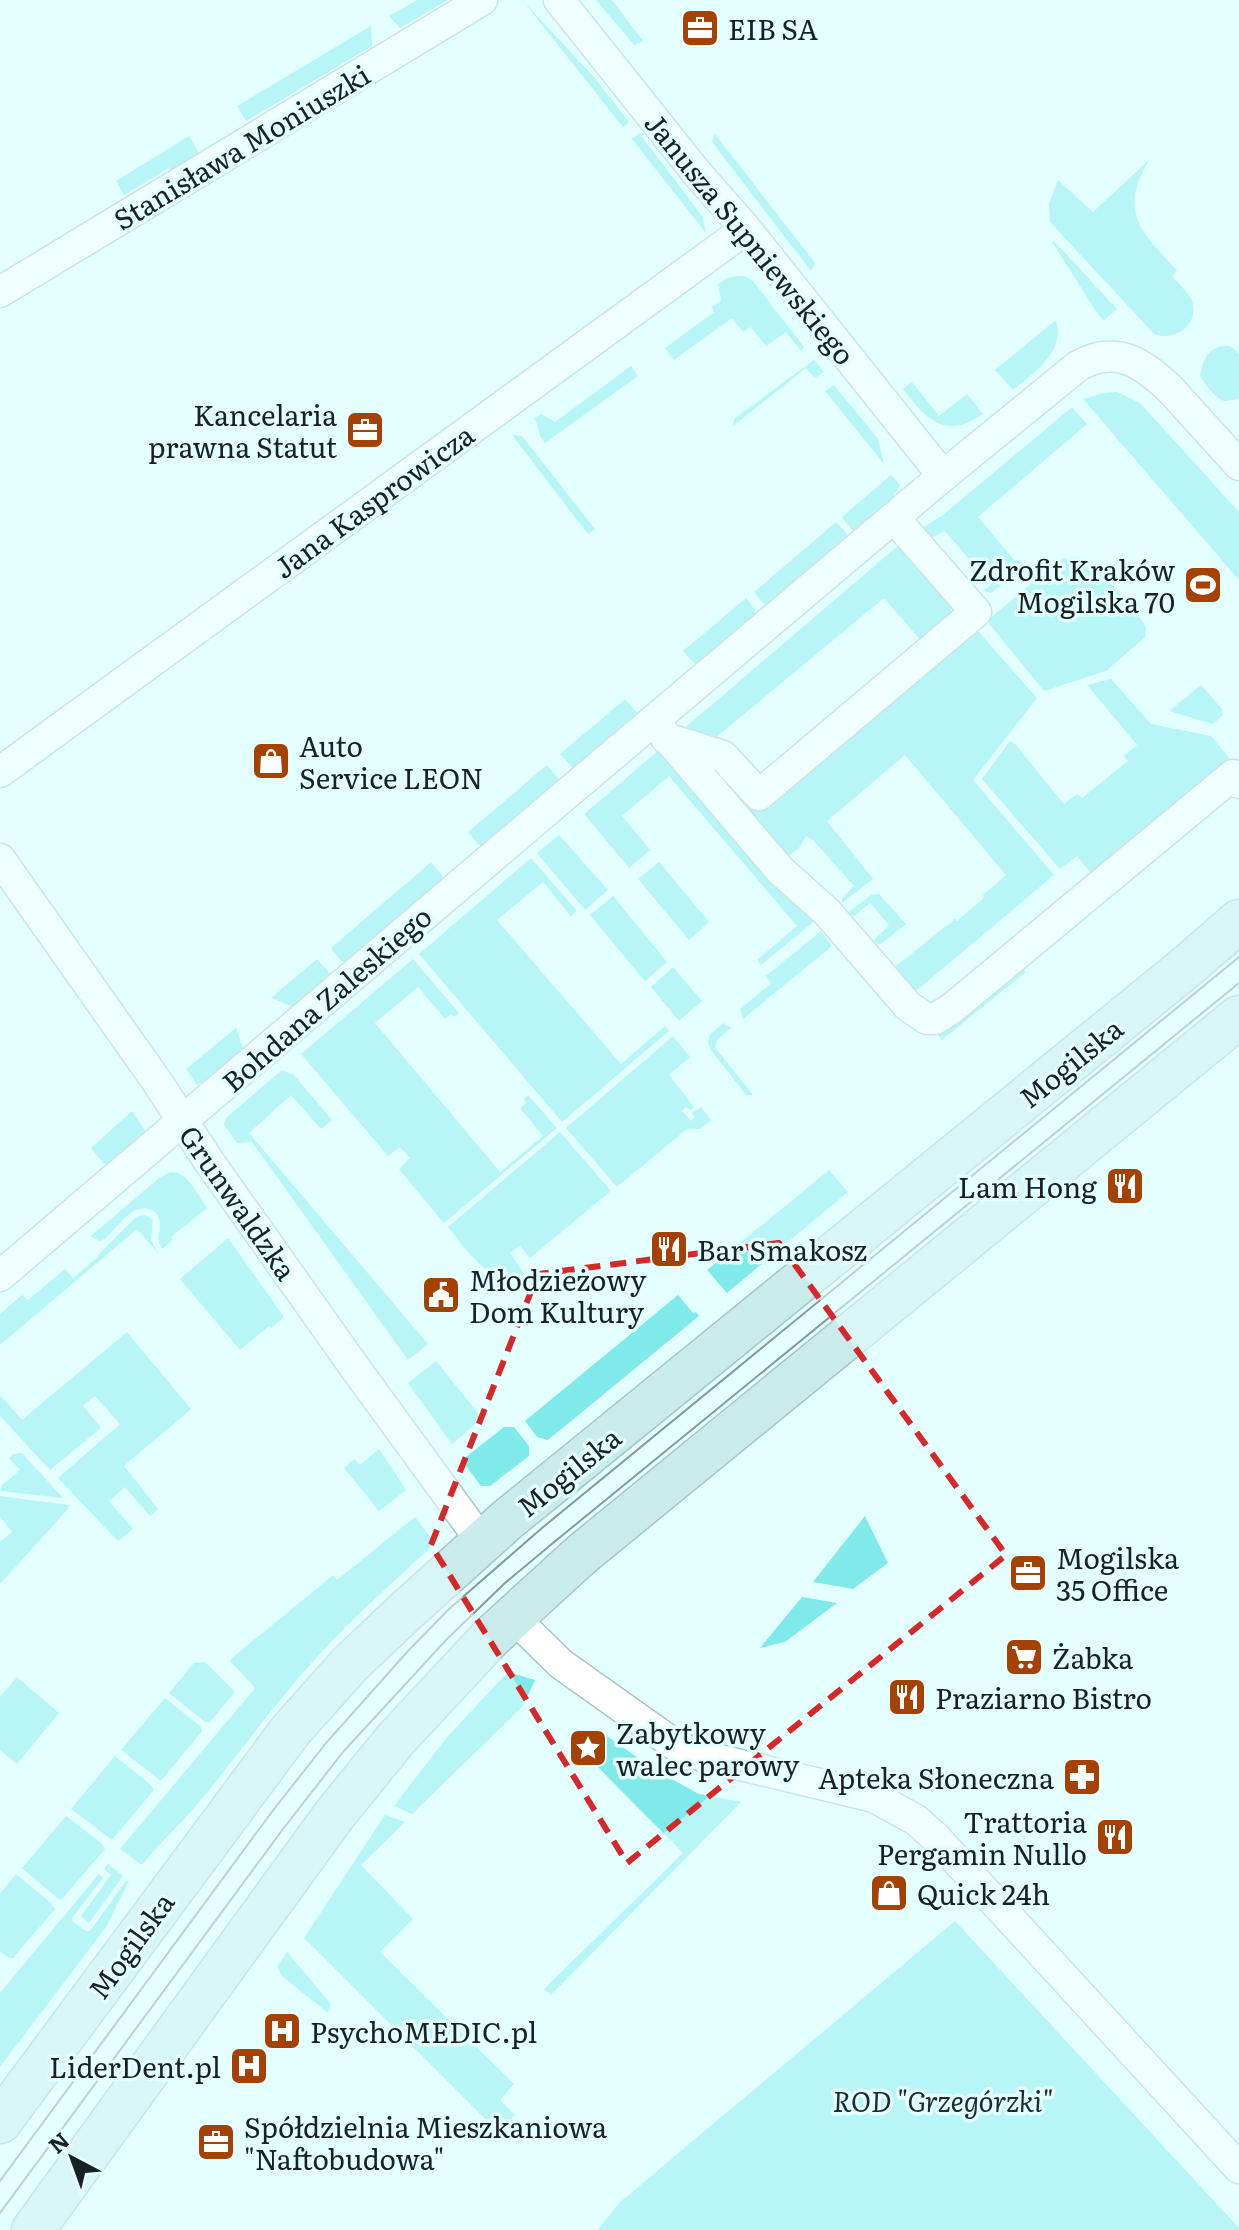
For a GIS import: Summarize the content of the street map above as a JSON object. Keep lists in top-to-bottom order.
{
  "streets": {
    "main road": ["Mogilska"],
    "street": [
      "Stanisława Moniuszki",
      "Janusza Supniewskiego",
      "Jana Kasprowicza",
      "Bohdana Zaleskiego",
      "Grunwaldzka"
    ]
  },
  "crossings": [
    ["Janusza Supniewskiego", "Jana Kasprowicza"],
    ["Janusza Supniewskiego", "Bohdana Zaleskiego"],
    ["Bohdana Zaleskiego", "Grunwaldzka"],
    ["Mogilska", "Grunwaldzka"]
  ],
  "parks": ["ROD \"Grzegórzki\""],
  "places": {
    "office": [
      "EIB SA",
      "Kancelaria prawna Statut",
      "Mogilska 35 Office",
      "Spółdzielnia Mieszkaniowa \"Naftobudowa\""
    ],
    "sports": ["Zdrofit Kraków Mogilska 70"],
    "shop": ["Auto Service LEON", "Quick 24h"],
    "restaurant": [
      "Lam Hong",
      "Bar Smakosz",
      "Praziarno Bistro",
      "Trattoria Pergamin Nullo"
    ],
    "public building": ["Młodzieżowy Dom Kultury"],
    "supermarket": ["Żabka"],
    "place": ["Zabytkowy walec parowy"],
    "pharmacy": ["Apteka Słoneczna"],
    "hospital": ["PsychoMEDIC.pl", "LiderDent.pl"]
  },
  "north": "top left"
}
